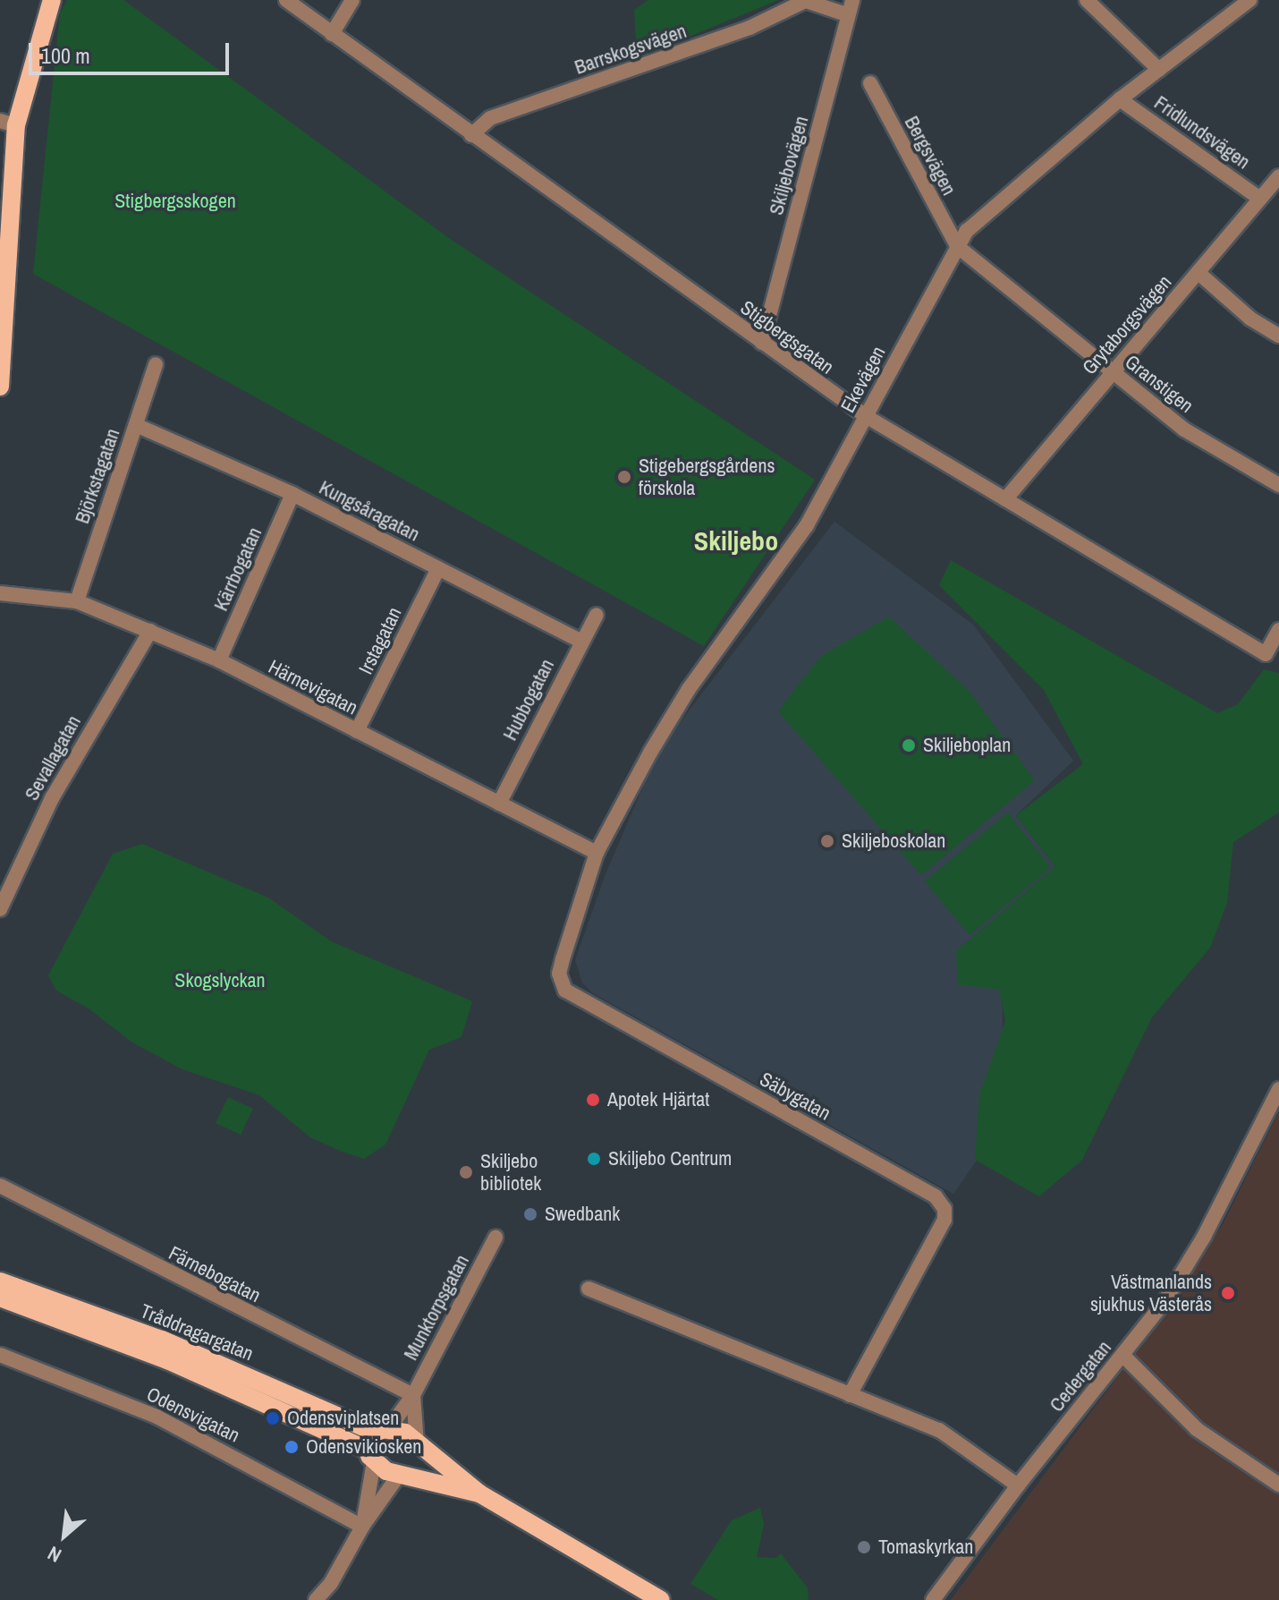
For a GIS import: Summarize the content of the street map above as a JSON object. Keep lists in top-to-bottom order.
{
  "streets": {
    "main road": ["Tråddragargatan"],
    "street": [
      "Barrskogsvägen",
      "Fridlundsvägen",
      "Bergsvägen",
      "Skiljebovägen",
      "Grytaborgsvägen",
      "Stigbergsgatan",
      "Ekevägen",
      "Granstigen",
      "Björkstagatan",
      "Kungsåragatan",
      "Kärrbogatan",
      "Irstagatan",
      "Härnevigatan",
      "Hubbogatan",
      "Sevallagatan",
      "Säbygatan",
      "Färnebogatan",
      "Munktorpsgatan",
      "Cedergatan",
      "Odensvigatan"
    ]
  },
  "crossings": [
    ["Barrskogsvägen", "Stigbergsgatan"],
    ["Fridlundsvägen", "Grytaborgsvägen"],
    ["Fridlundsvägen", "Ekevägen"],
    ["Bergsvägen", "Ekevägen"],
    ["Bergsvägen", "Granstigen"],
    ["Skiljebovägen", "Stigbergsgatan"],
    ["Grytaborgsvägen", "Stigbergsgatan"],
    ["Grytaborgsvägen", "Granstigen"],
    ["Stigbergsgatan", "Ekevägen"],
    ["Ekevägen", "Granstigen"],
    ["Ekevägen", "Härnevigatan"],
    ["Ekevägen", "Säbygatan"],
    ["Björkstagatan", "Kungsåragatan"],
    ["Björkstagatan", "Härnevigatan"],
    ["Kungsåragatan", "Kärrbogatan"],
    ["Kungsåragatan", "Irstagatan"],
    ["Kungsåragatan", "Hubbogatan"],
    ["Kärrbogatan", "Härnevigatan"],
    ["Irstagatan", "Härnevigatan"],
    ["Härnevigatan", "Hubbogatan"],
    ["Härnevigatan", "Sevallagatan"],
    ["Härnevigatan", "Säbygatan"],
    ["Färnebogatan", "Munktorpsgatan"],
    ["Munktorpsgatan", "Tråddragargatan"]
  ],
  "districts": ["Skiljebo"],
  "parks": ["Stigbergsskogen", "Skogslyckan"],
  "places": [
    "Stigebergsgårdens förskola",
    "Skiljeboplan",
    "Skiljeboskolan",
    "Apotek Hjärtat",
    "Skiljebo Centrum",
    "Skiljebo bibliotek",
    "Swedbank",
    "Västmanlands sjukhus Västerås",
    "Odensviplatsen",
    "Odensvikiosken",
    "Tomaskyrkan"
  ],
  "scale_bar": "100 m",
  "north": "bottom left"
}
